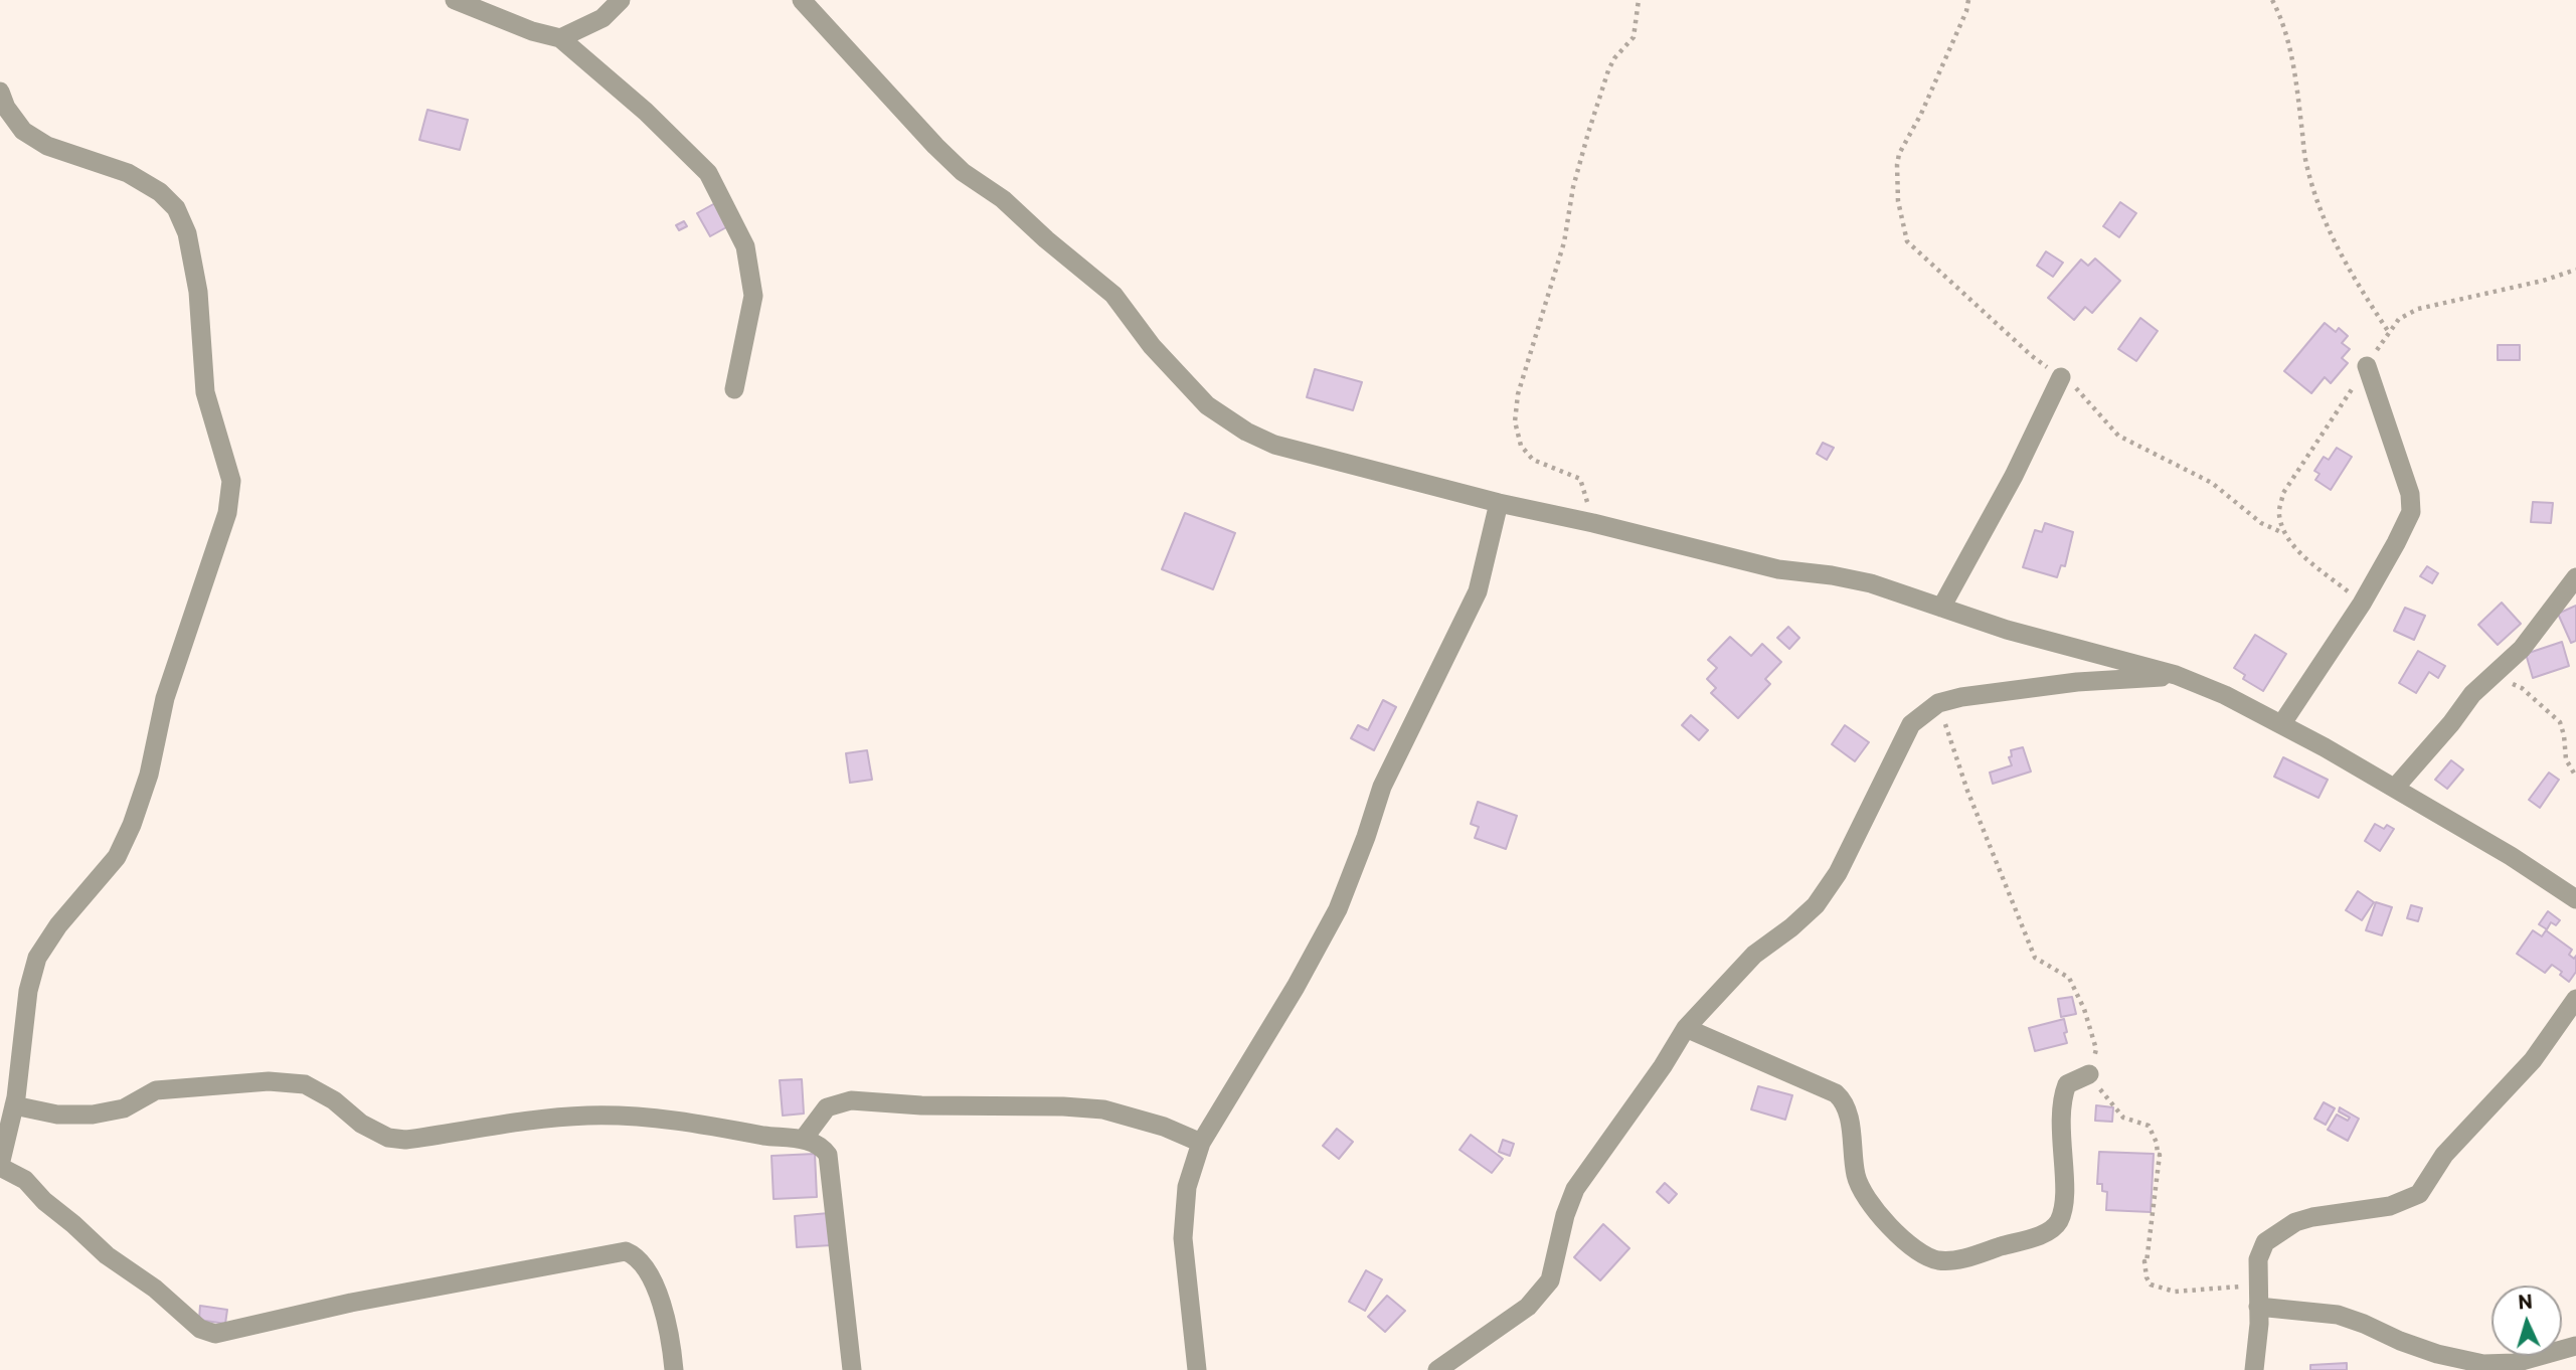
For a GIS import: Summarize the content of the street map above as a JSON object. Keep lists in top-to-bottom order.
{
  "north": "top"
}
